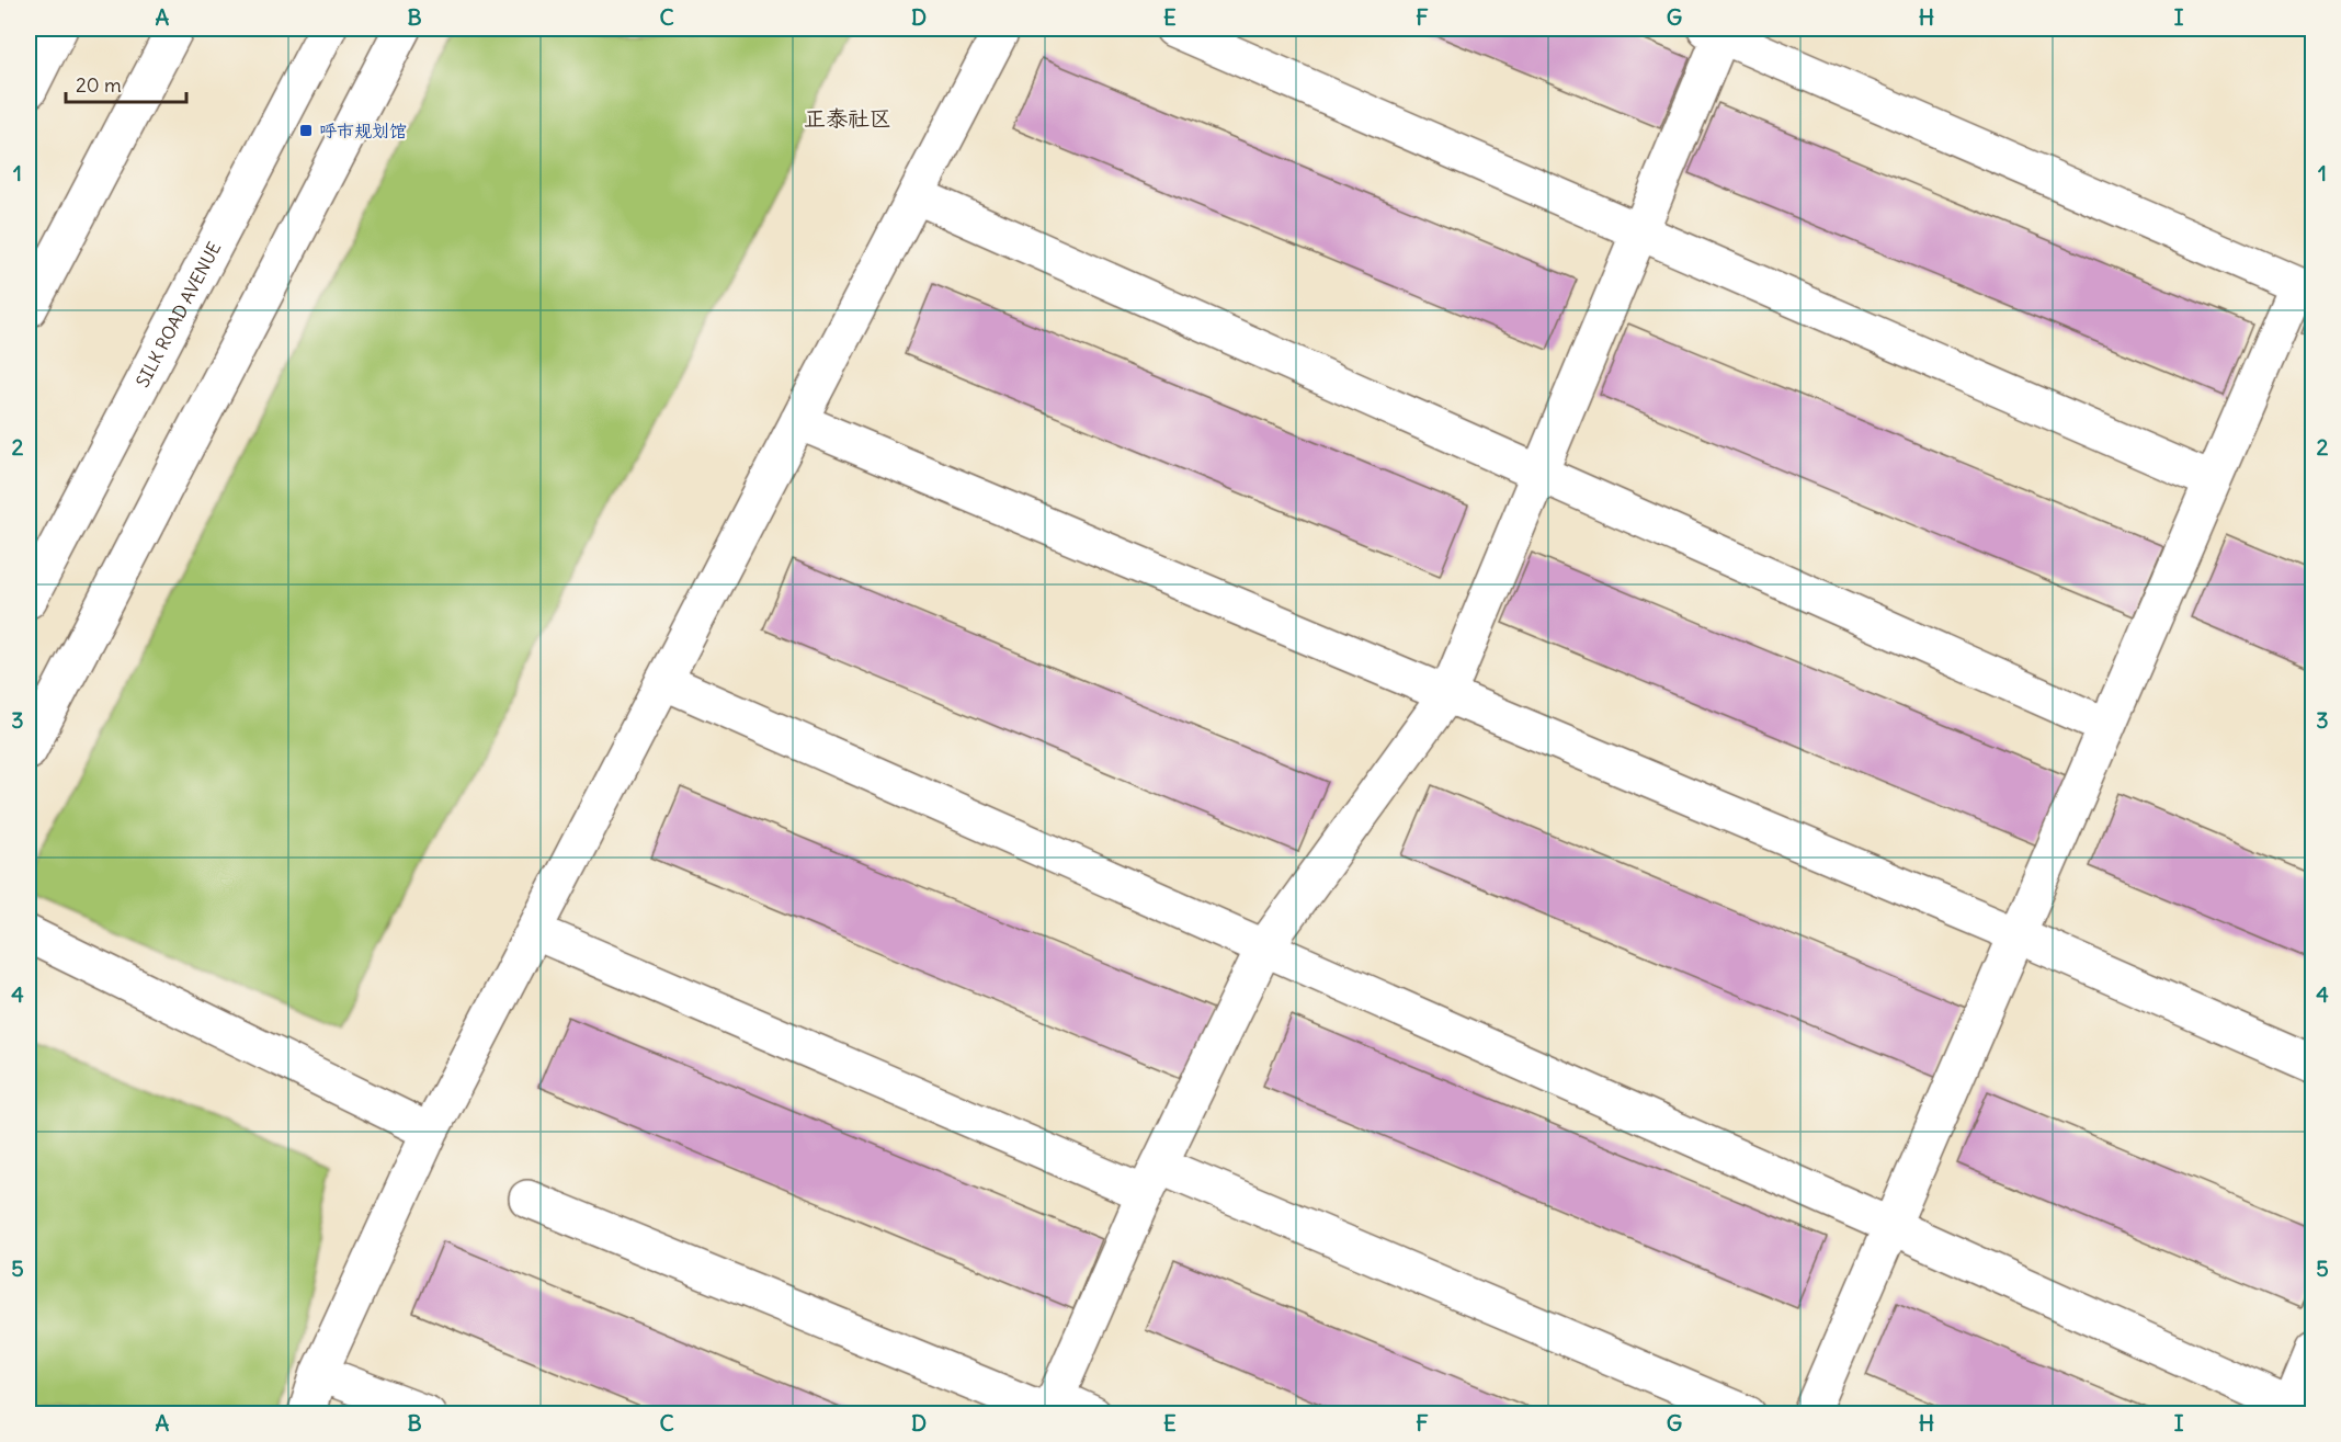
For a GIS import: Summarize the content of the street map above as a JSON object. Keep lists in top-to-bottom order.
{
  "streets": {
    "street": ["SILK ROAD AVENUE"]
  },
  "districts": ["正泰社区"],
  "places": {
    "transit": ["呼市规划馆"]
  },
  "scale_bar": "20 m",
  "grid": {
    "columns": [
      "A",
      "B",
      "C",
      "D",
      "E",
      "F",
      "G",
      "H",
      "I"
    ],
    "rows": [
      "1",
      "2",
      "3",
      "4",
      "5"
    ]
  }
}
